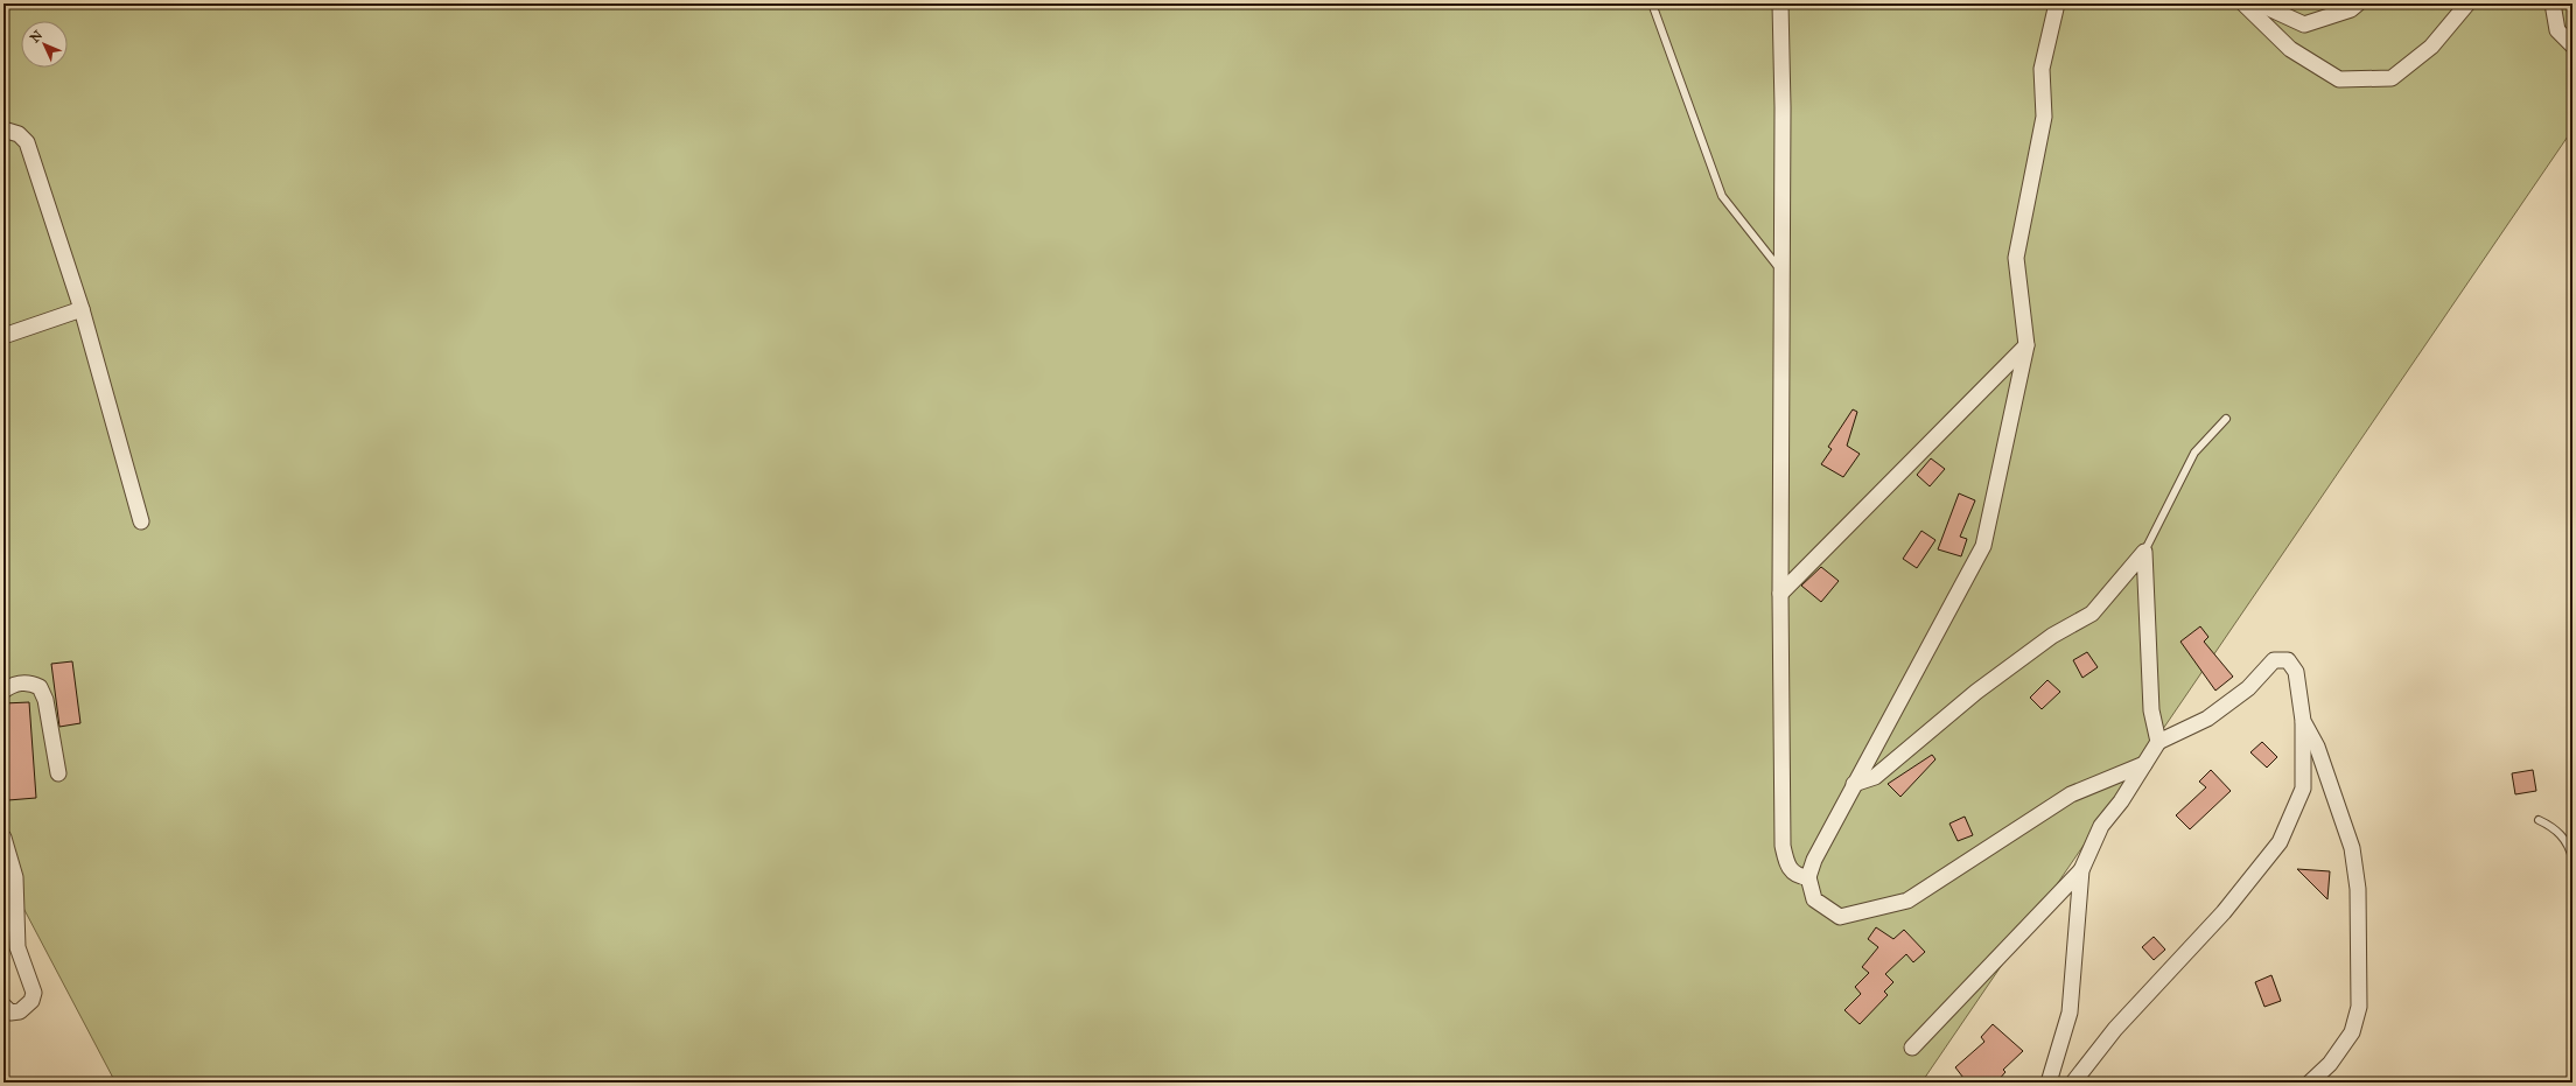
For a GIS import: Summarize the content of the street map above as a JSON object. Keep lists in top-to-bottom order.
{
  "north": "top left"
}
